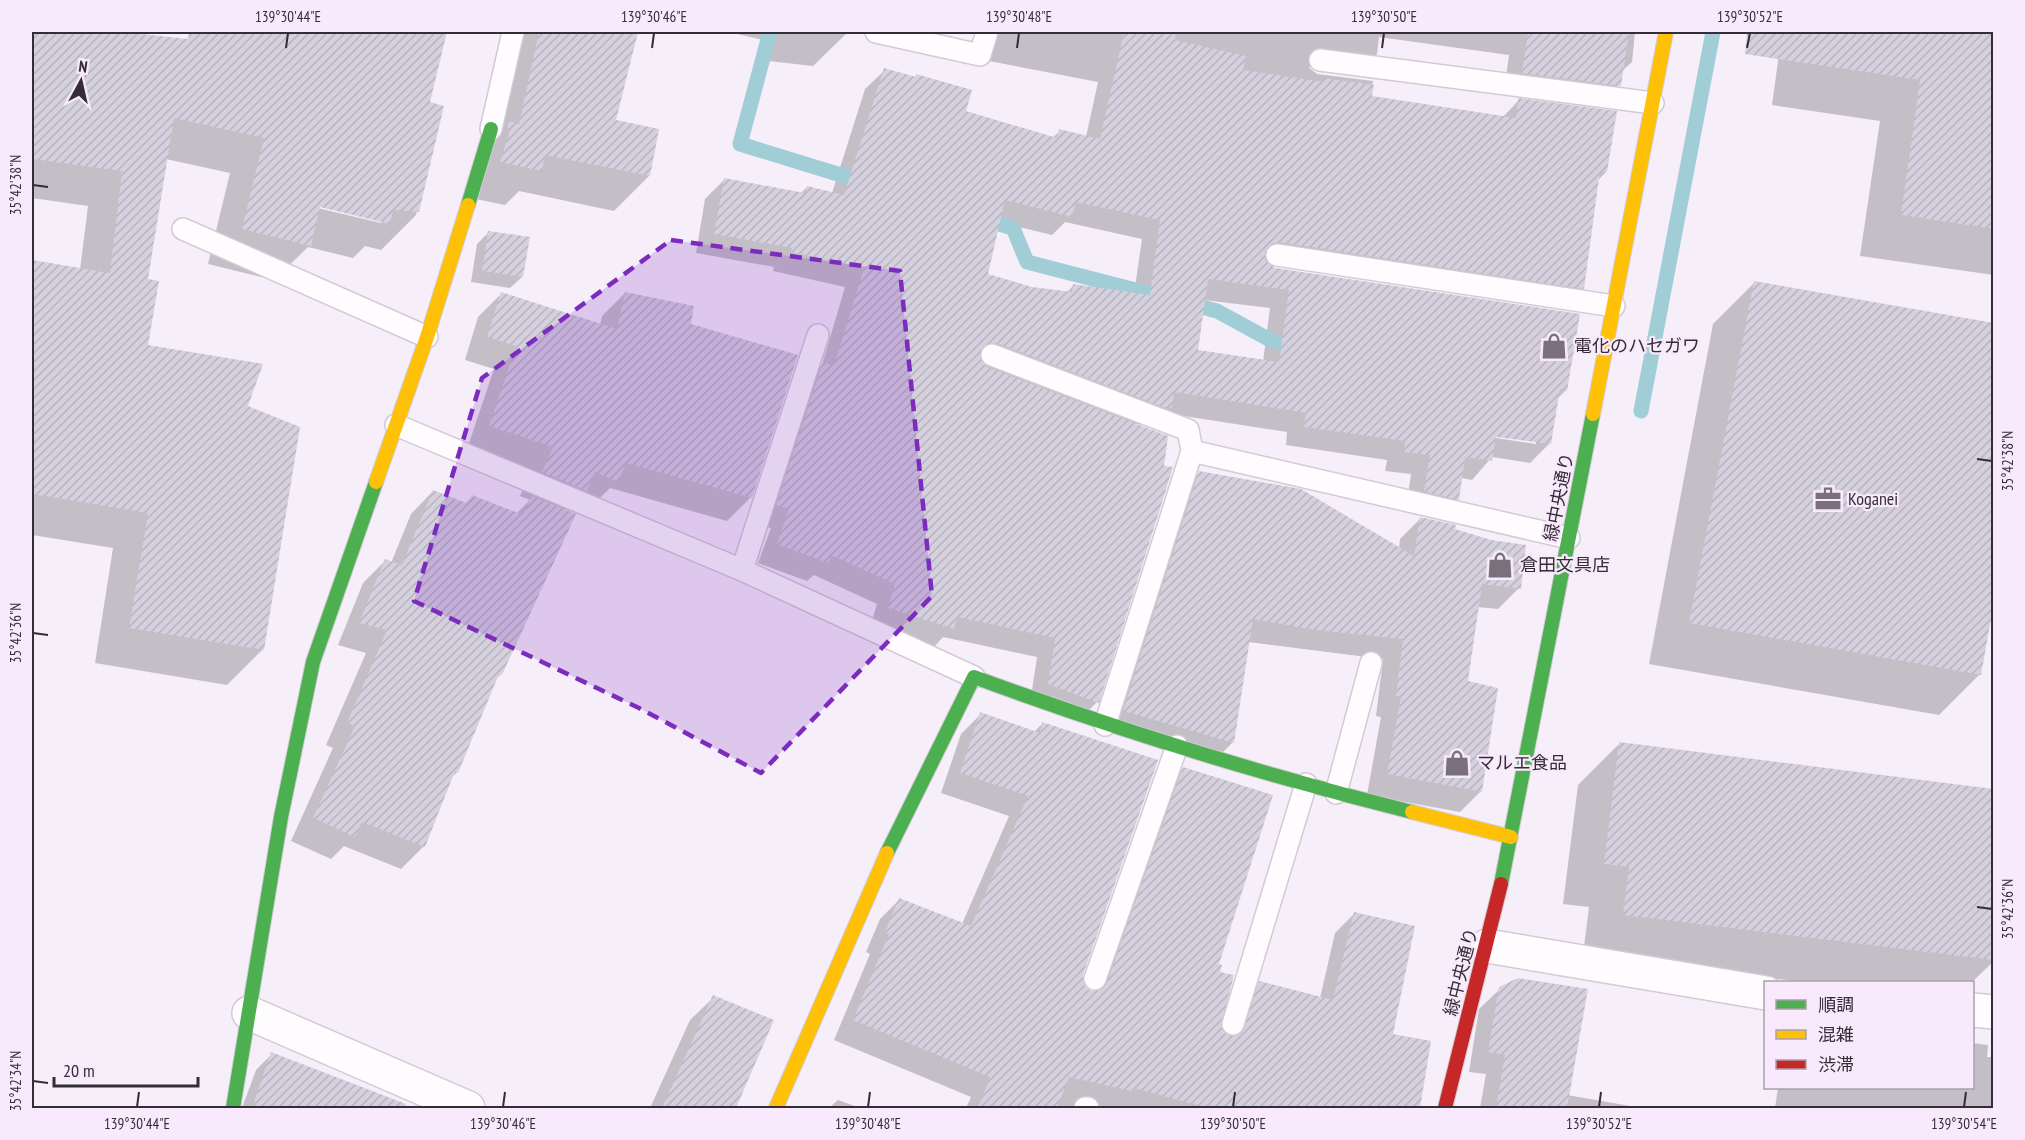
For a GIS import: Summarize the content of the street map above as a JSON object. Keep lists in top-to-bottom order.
{
  "streets": {
    "street": ["緑中央通り"]
  },
  "places": {
    "shop": ["電化のハセガワ", "倉田文具店", "マルエ食品"],
    "office": ["Koganei"]
  },
  "legend": ["順調", "混雑", "渋滞"],
  "scale_bar": "20 m",
  "north": "top",
  "coordinates": [
    "139°30'44\"E",
    "139°30'46\"E",
    "139°30'48\"E",
    "139°30'50\"E",
    "139°30'52\"E",
    "35°42'38\"N",
    "35°42'36\"N",
    "35°42'34\"N",
    "139°30'54\"E"
  ]
}
